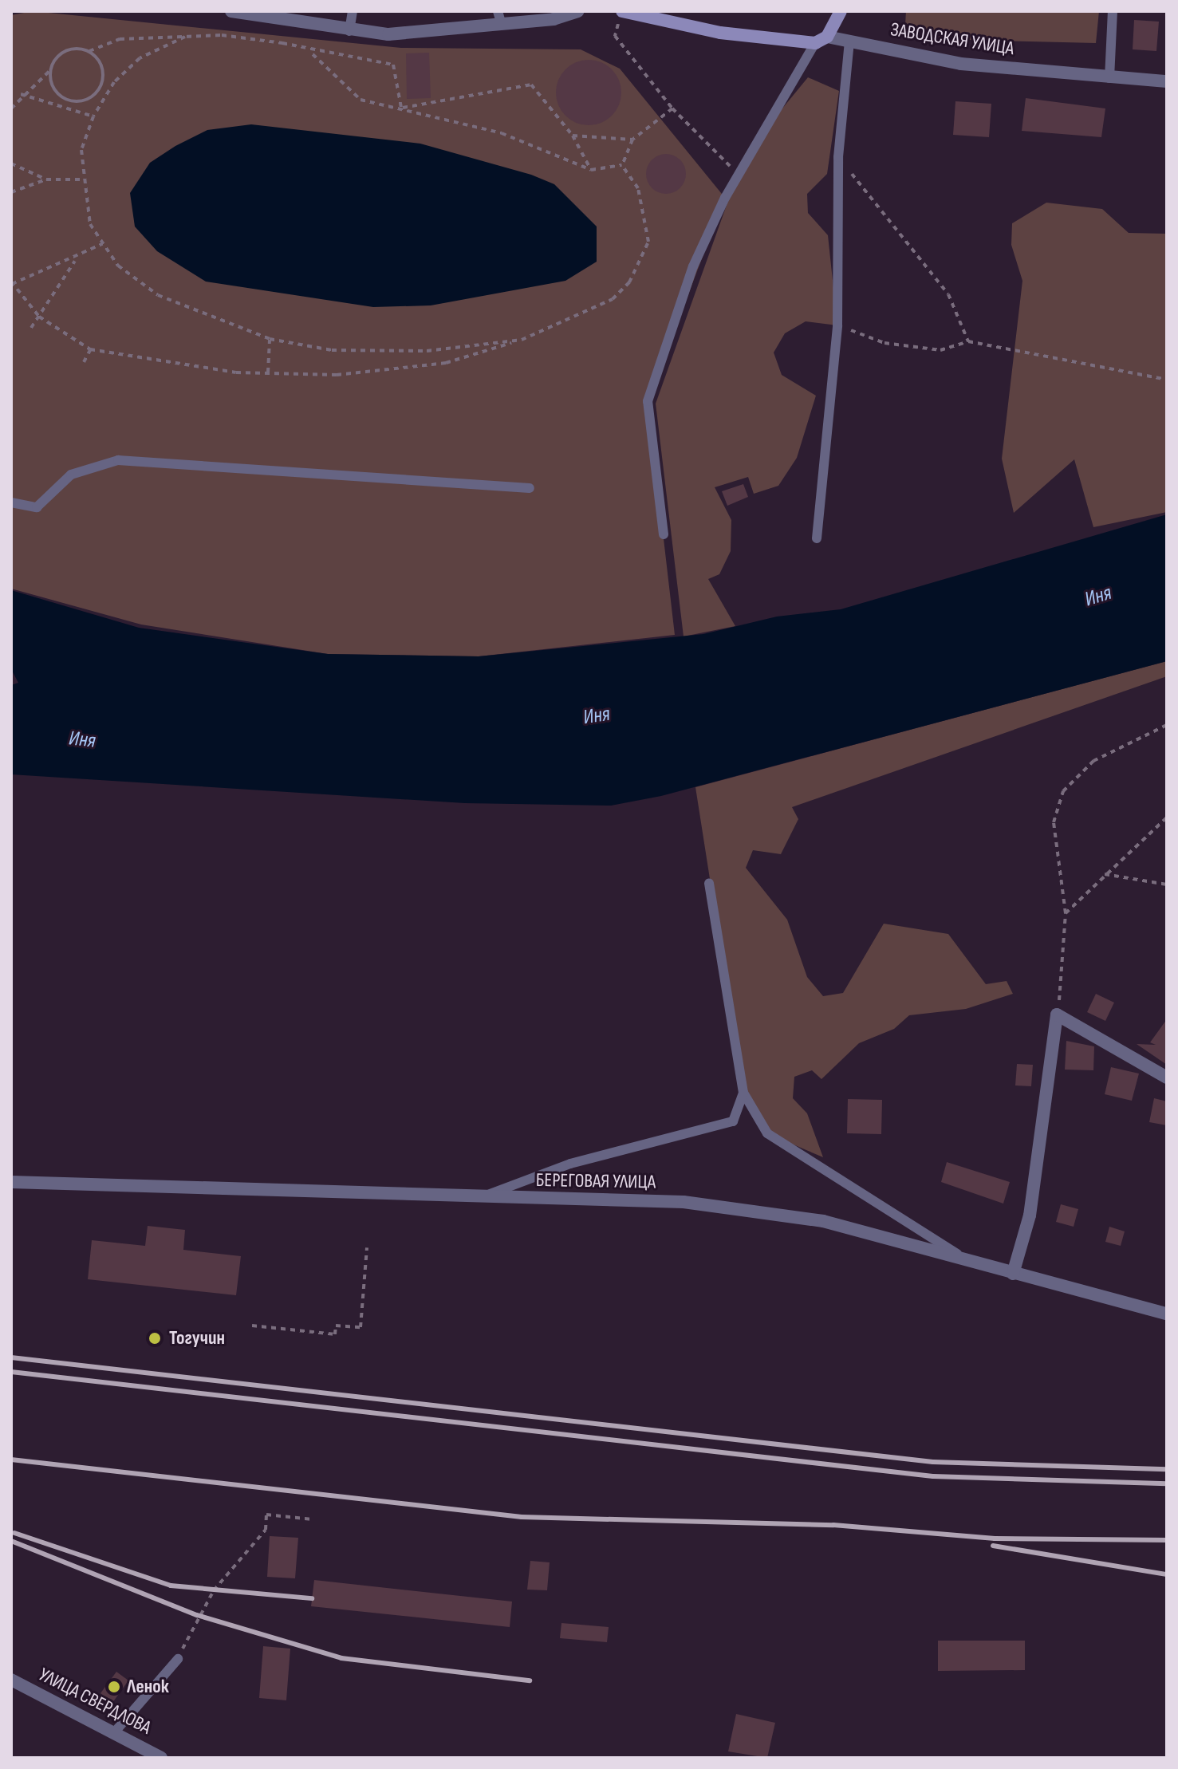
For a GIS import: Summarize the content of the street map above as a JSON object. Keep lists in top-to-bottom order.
{
  "streets": {
    "street": ["ЗАВОДСКАЯ УЛИЦА", "БЕРЕГОВАЯ УЛИЦА", "УЛИЦА СВЕРДЛОВА"]
  },
  "water": ["Иня"],
  "places": ["Тогучин", "Ленок"]
}
